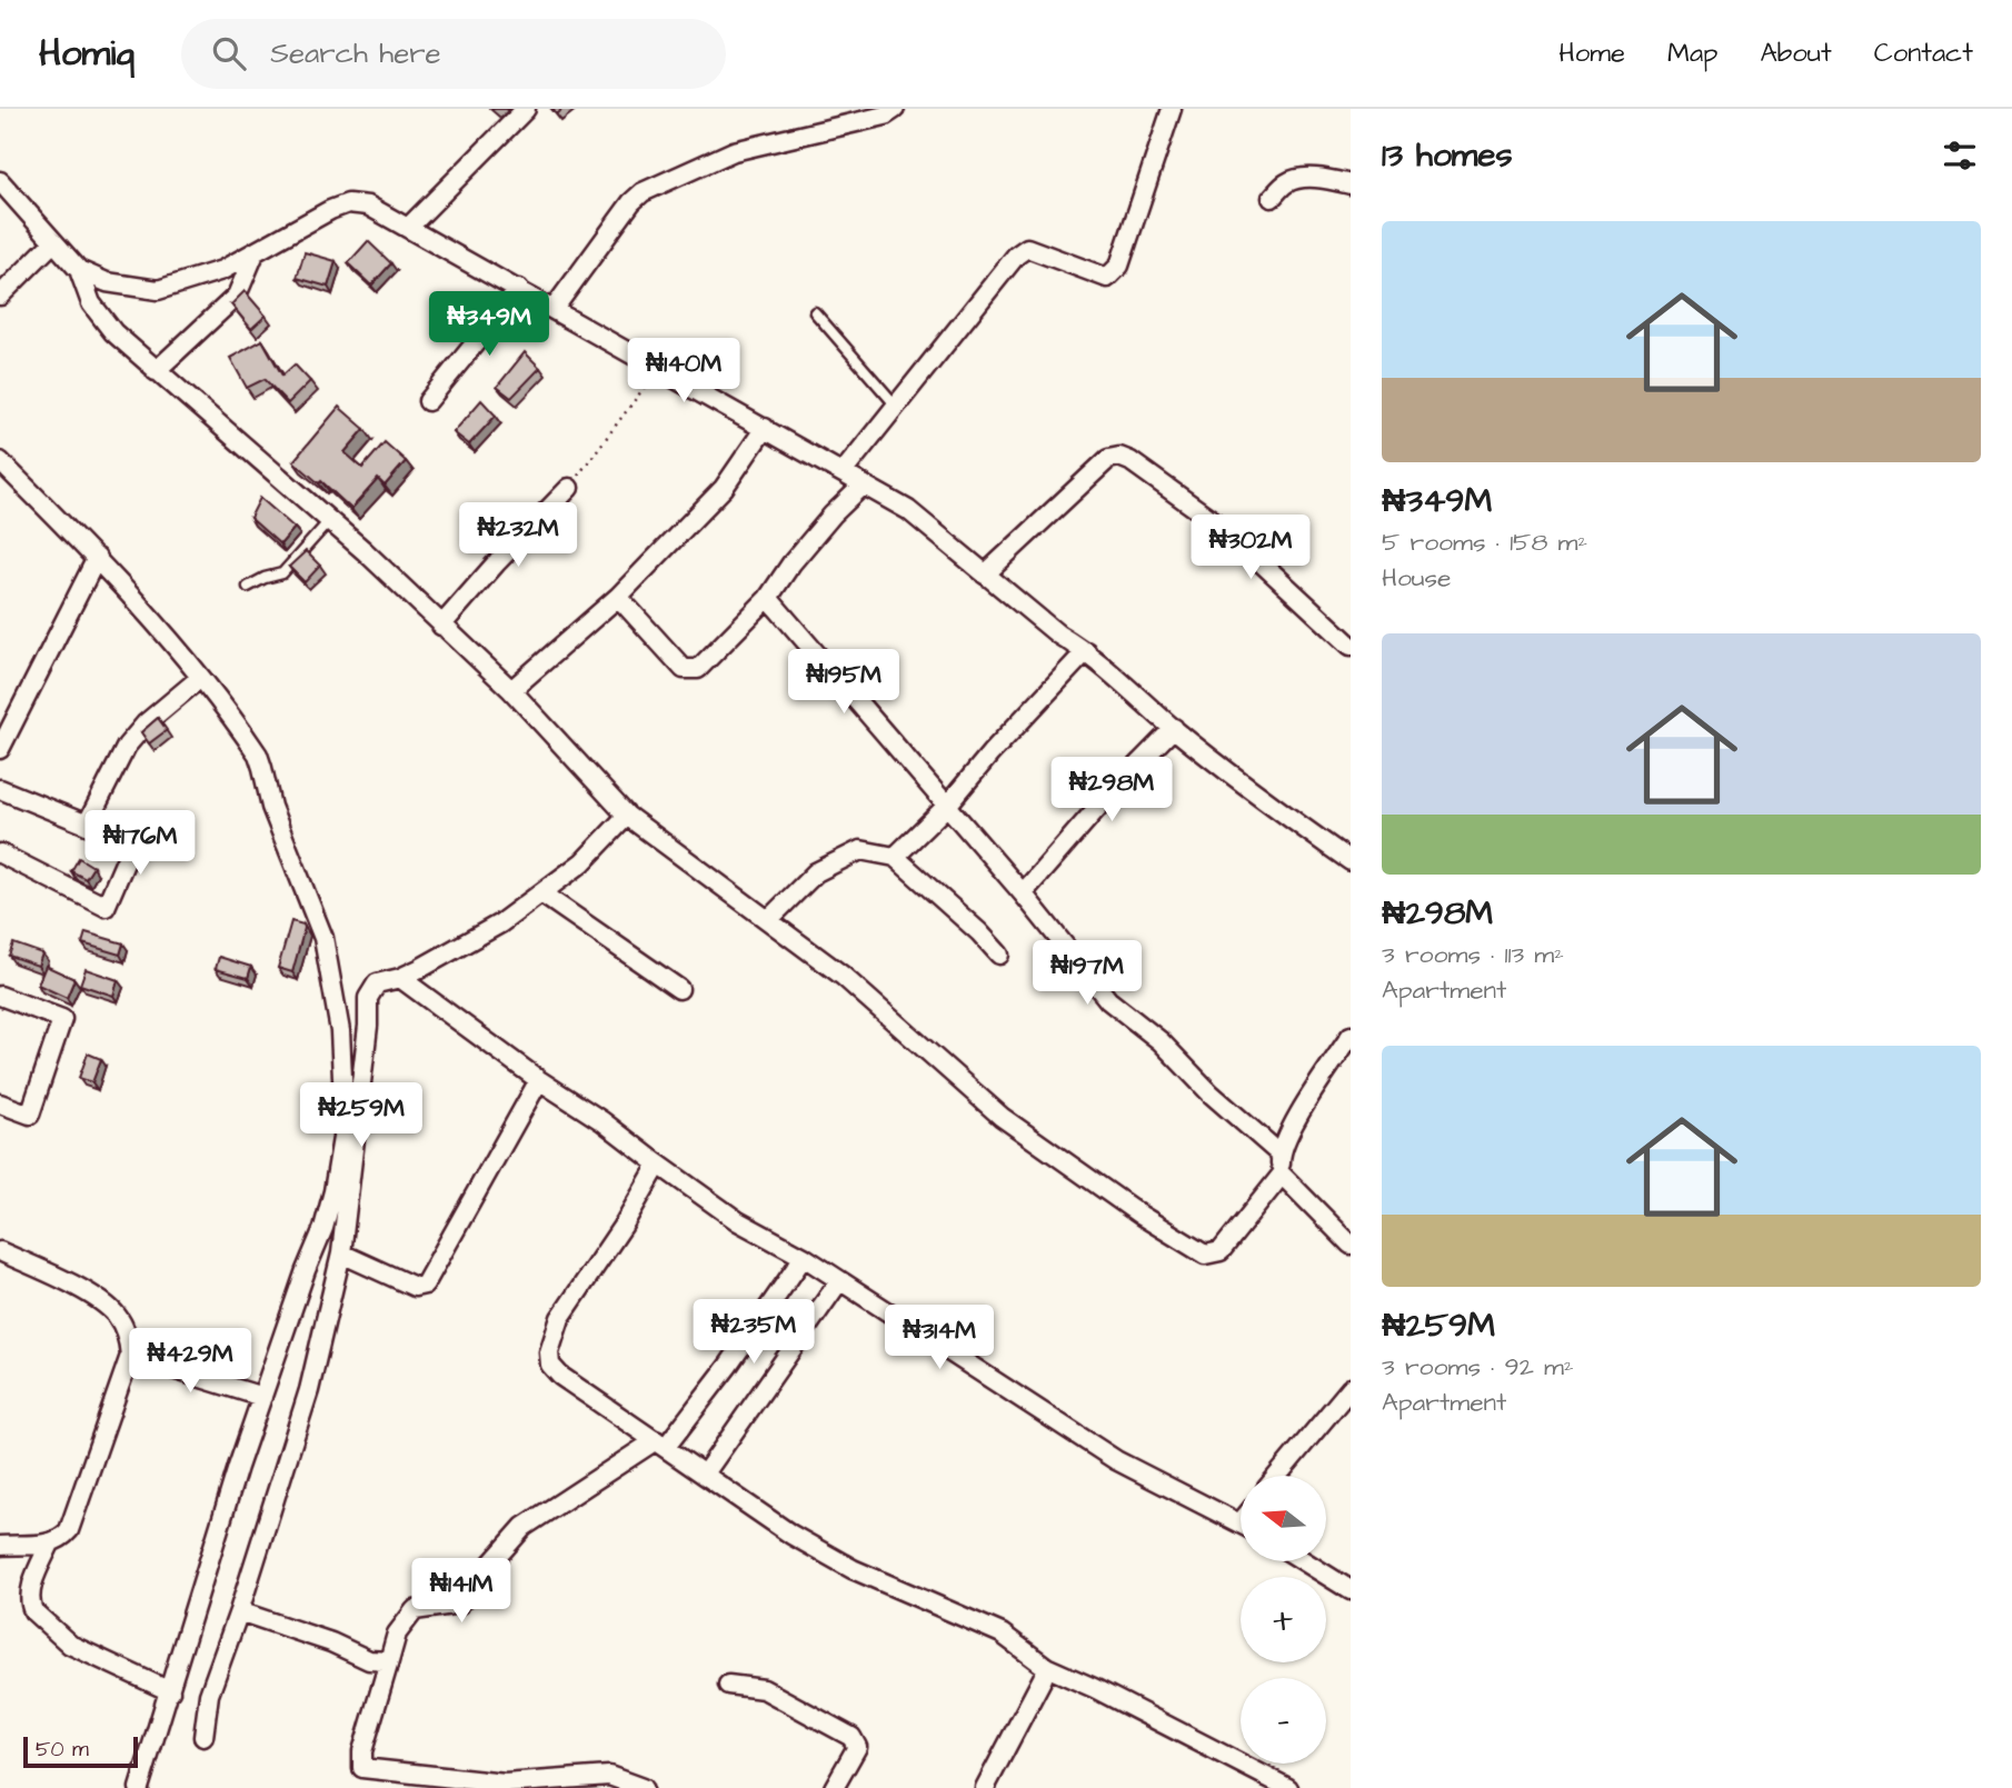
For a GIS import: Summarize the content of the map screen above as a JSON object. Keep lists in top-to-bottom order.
{
  "scale_bar": "50 m",
  "north": "left",
  "page": {
    "header": "Homiq",
    "search": "Search here",
    "nav": [
      "Home",
      "Map",
      "About",
      "Contact"
    ],
    "heading": "13 homes",
    "list": [
      {
        "name": "₦349M",
        "note": "5 rooms · 158 m² · House"
      },
      {
        "name": "₦298M",
        "note": "3 rooms · 113 m² · Apartment"
      },
      {
        "name": "₦259M",
        "note": "3 rooms · 92 m² · Apartment"
      }
    ],
    "price": [
      "₦349M",
      "₦140M",
      "₦232M",
      "₦302M",
      "₦195M",
      "₦298M",
      "₦176M",
      "₦197M",
      "₦259M",
      "₦235M",
      "₦314M",
      "₦429M",
      "₦141M"
    ],
    "map_buttons": ["+", "−"],
    "scale": "50 m"
  }
}
